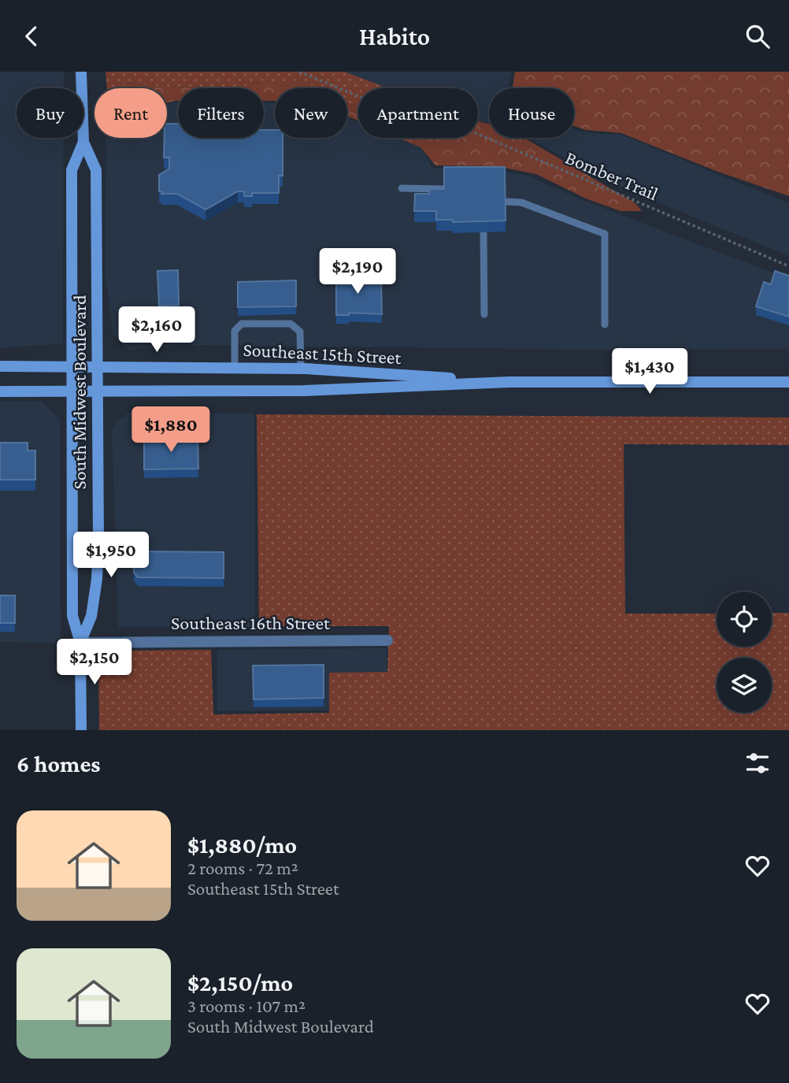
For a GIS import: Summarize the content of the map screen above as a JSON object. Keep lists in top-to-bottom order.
{
  "streets": {
    "main road": ["Southeast 15th Street", "South Midwest Boulevard"],
    "street": ["Southeast 16th Street"],
    "path": ["Bomber Trail"]
  },
  "crossings": [
    ["Southeast 15th Street", "South Midwest Boulevard"],
    ["South Midwest Boulevard", "Southeast 16th Street"]
  ],
  "page": {
    "header": "Habito",
    "chip": [
      "Buy",
      "Rent",
      "Filters",
      "New",
      "Apartment",
      "House"
    ],
    "price": [
      "$2,190",
      "$2,160",
      "$1,430",
      "$1,880",
      "$1,950",
      "$2,150"
    ],
    "heading": "6 homes",
    "list": [
      {
        "name": "$1,880/mo",
        "note": "2 rooms · 72 m² · Southeast 15th Street"
      },
      {
        "name": "$2,150/mo",
        "note": "3 rooms · 107 m² · South Midwest Boulevard"
      }
    ]
  }
}
